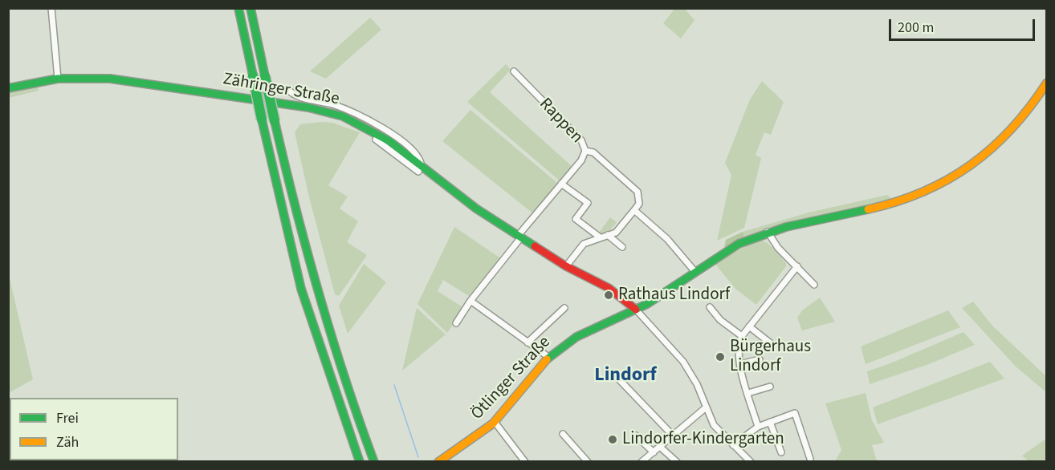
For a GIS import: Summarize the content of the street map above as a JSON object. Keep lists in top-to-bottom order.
{
  "streets": {
    "main road": ["Zähringer Straße", "Ötlinger Straße"],
    "street": ["Rappen"]
  },
  "crossings": [
    ["Zähringer Straße", "Ötlinger Straße"]
  ],
  "districts": ["Lindorf"],
  "places": ["Rathaus Lindorf", "Bürgerhaus Lindorf", "Lindorfer-Kindergarten"],
  "legend": ["Frei", "Zäh"],
  "scale_bar": "200 m"
}
